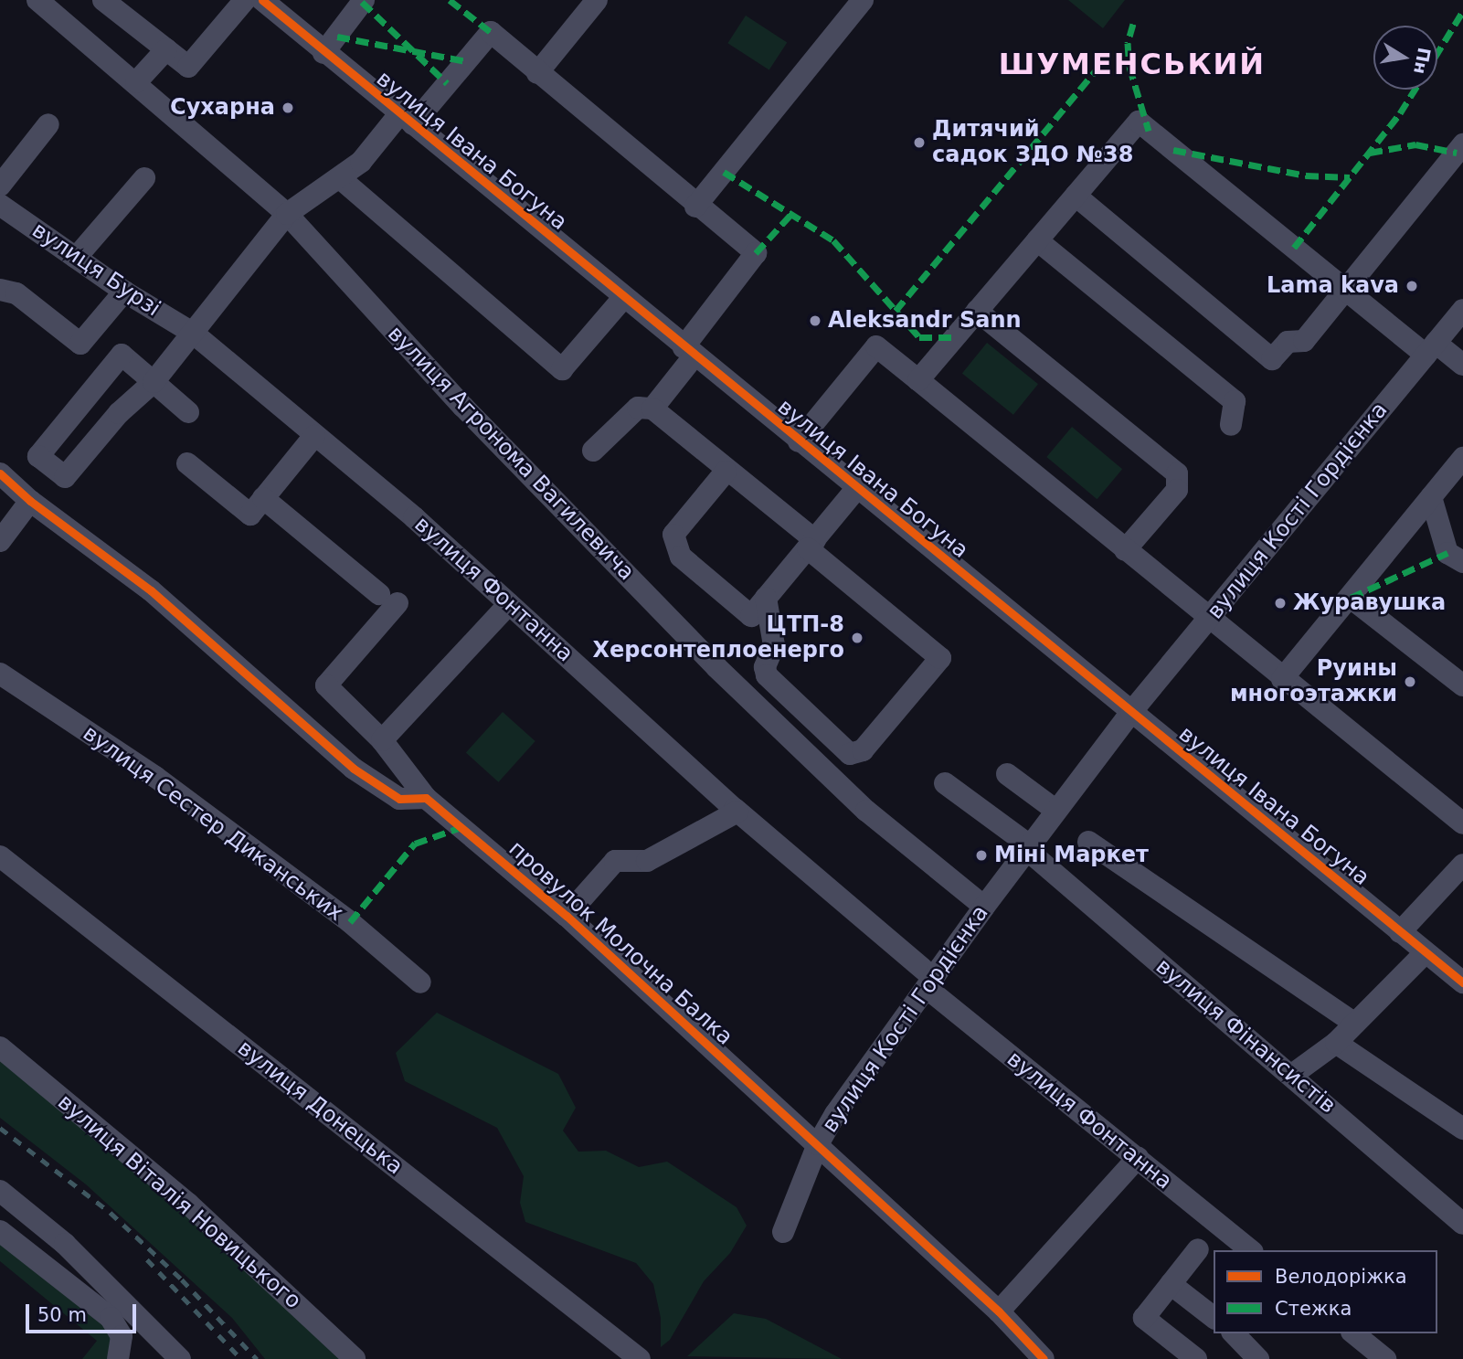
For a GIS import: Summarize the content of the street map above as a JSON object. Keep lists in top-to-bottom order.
{
  "streets": {
    "street": [
      "вулиця Івана Богуна",
      "вулиця Бурзі",
      "вулиця Агронома Вагилевича",
      "вулиця Кості Гордієнка",
      "вулиця Фонтанна",
      "вулиця Сестер Диканських",
      "провулок Молочна Балка",
      "вулиця Фінансистів",
      "вулиця Донецька",
      "вулиця Віталія Новицького"
    ]
  },
  "crossings": [
    ["вулиця Івана Богуна", "вулиця Кості Гордієнка"],
    ["вулиця Бурзі", "вулиця Фонтанна"],
    ["вулиця Агронома Вагилевича", "вулиця Кості Гордієнка"],
    ["вулиця Кості Гордієнка", "вулиця Фонтанна"],
    ["вулиця Кості Гордієнка", "провулок Молочна Балка"],
    ["вулиця Кості Гордієнка", "вулиця Фінансистів"]
  ],
  "districts": ["ШУМЕНСЬКИЙ"],
  "places": [
    "Сухарна",
    "Дитячий садок ЗДО №38",
    "Lama kava",
    "Aleksandr Sann",
    "Журавушка",
    "ЦТП-8 Херсонтеплоенерго",
    "Руины многоэтажки",
    "Міні Маркет"
  ],
  "legend": ["Велодоріжка", "Стежка"],
  "scale_bar": "50 m",
  "north": "right"
}
